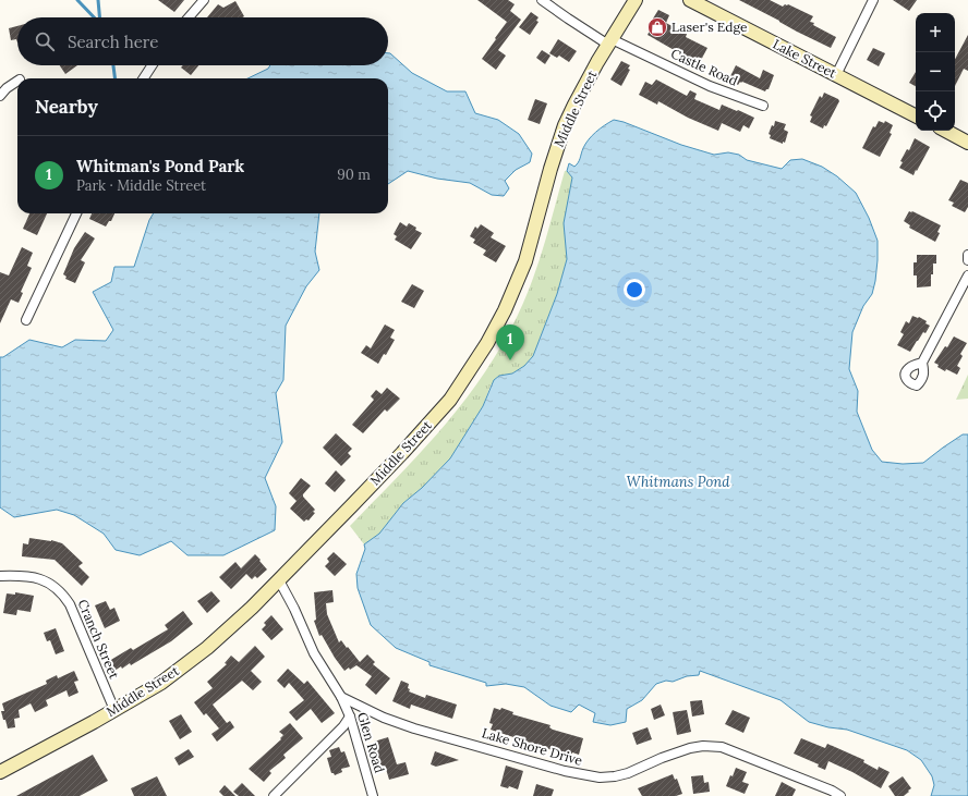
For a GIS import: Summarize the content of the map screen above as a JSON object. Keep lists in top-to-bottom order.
{
  "streets": {
    "main road": ["Lake Street", "Middle Street"],
    "street": [
      "Castle Road",
      "Cranch Street",
      "Glen Road",
      "Lake Shore Drive"
    ]
  },
  "crossings": [
    ["Castle Road", "Middle Street"],
    ["Middle Street", "Cranch Street"],
    ["Glen Road", "Lake Shore Drive"]
  ],
  "water": ["Whitmans Pond"],
  "places": {
    "shop": ["Laser's Edge"]
  },
  "page": {
    "map_buttons": ["+", "−"],
    "search": "Search here",
    "heading": "Nearby",
    "list": [
      {
        "mark": "1",
        "name": "Whitman's Pond Park",
        "note": "Park · Middle Street",
        "value": "90 m"
      }
    ],
    "pins": "1"
  }
}
